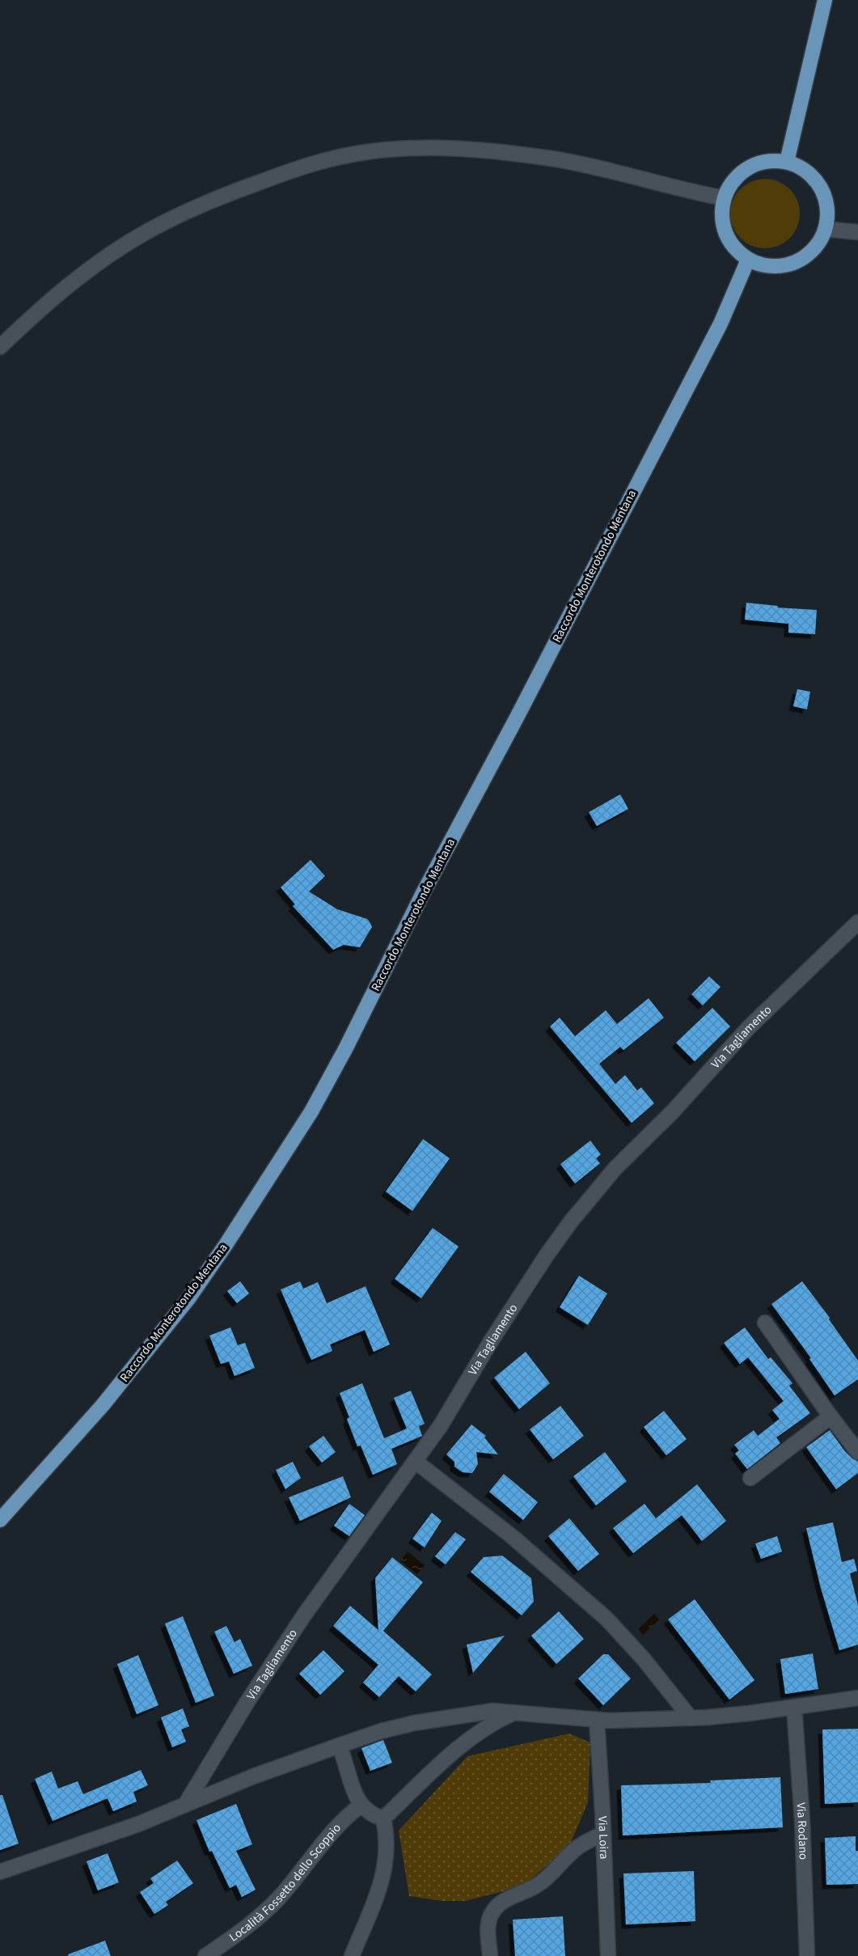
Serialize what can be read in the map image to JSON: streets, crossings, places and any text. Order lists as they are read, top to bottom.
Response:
{
  "streets": {
    "main road": ["Raccordo Monterotondo Mentana"],
    "street": [
      "Via Tagliamento",
      "Via Rodano",
      "Via Loira",
      "Località Fossetto dello Scoppio"
    ]
  }
}
